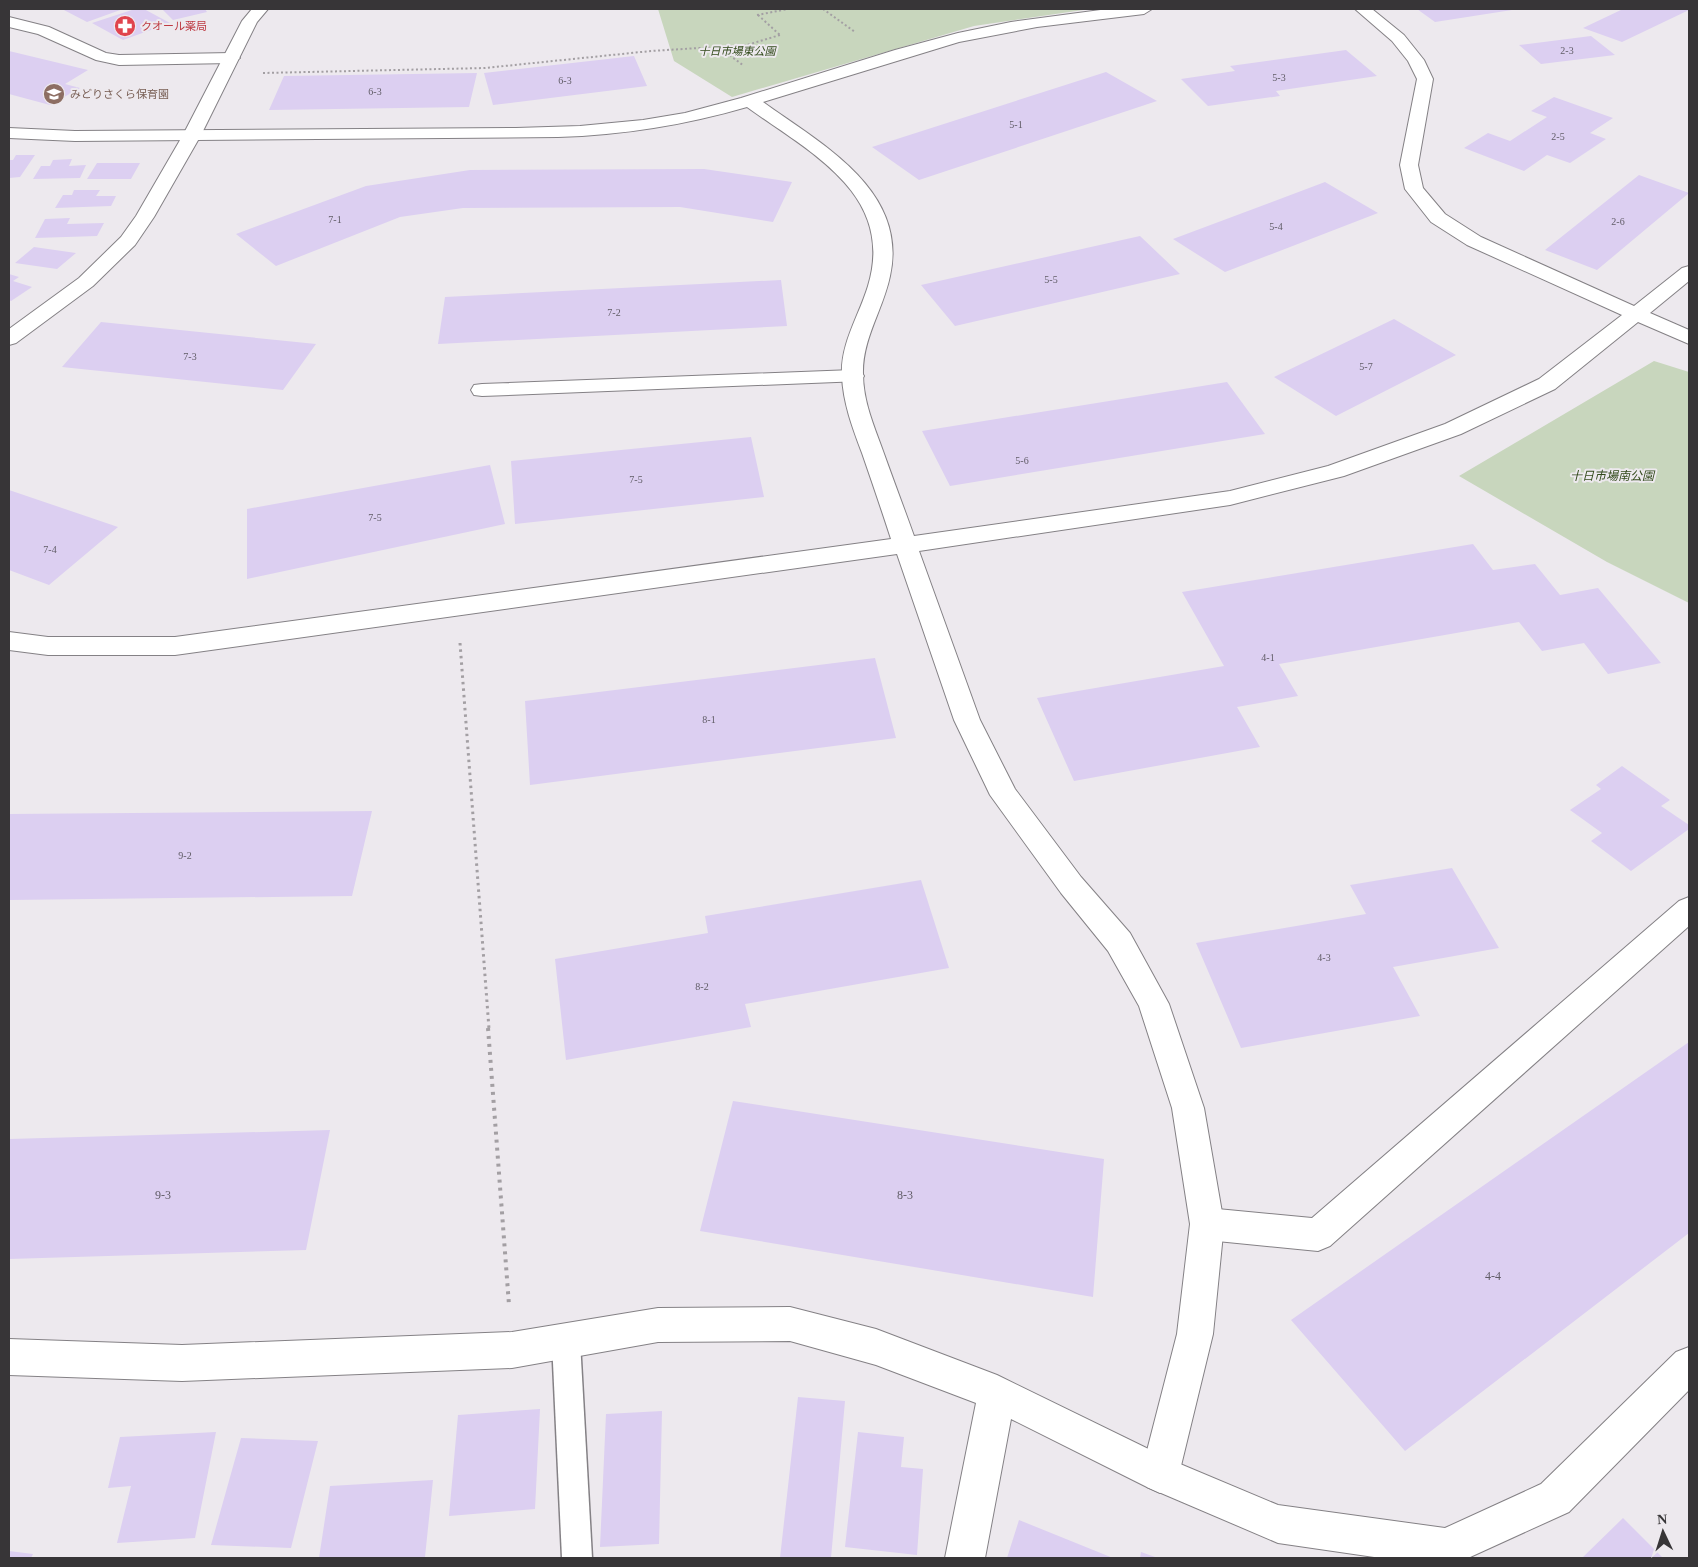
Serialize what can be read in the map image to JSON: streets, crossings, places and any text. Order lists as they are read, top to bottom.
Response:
{
  "parks": ["十日市場東公園", "十日市場南公園"],
  "places": {
    "pharmacy": ["クオール薬局"],
    "school or university": ["みどりさくら保育園"]
  },
  "house_numbers": [
    "2-3",
    "5-3",
    "6-3",
    "6-3",
    "5-1",
    "2-5",
    "7-1",
    "2-6",
    "5-4",
    "5-5",
    "7-2",
    "7-3",
    "5-7",
    "5-6",
    "7-5",
    "7-5",
    "7-4",
    "4-1",
    "8-1",
    "9-2",
    "4-3",
    "8-2",
    "9-3",
    "8-3",
    "4-4"
  ],
  "north": "top"
}
